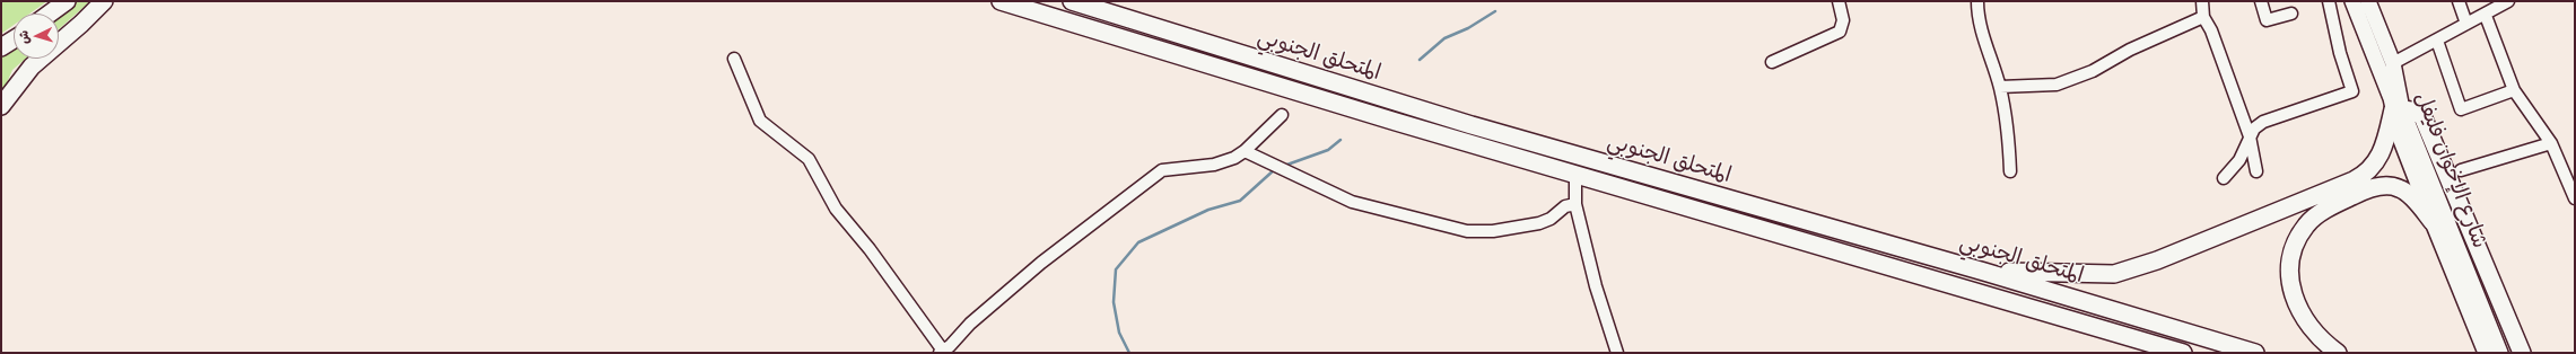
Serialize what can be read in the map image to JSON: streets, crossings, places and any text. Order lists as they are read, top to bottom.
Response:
{
  "streets": {
    "highway": ["المتحلق الجنوبي"],
    "main road": ["شارع الإخوان فليفل"]
  },
  "north": "left"
}
